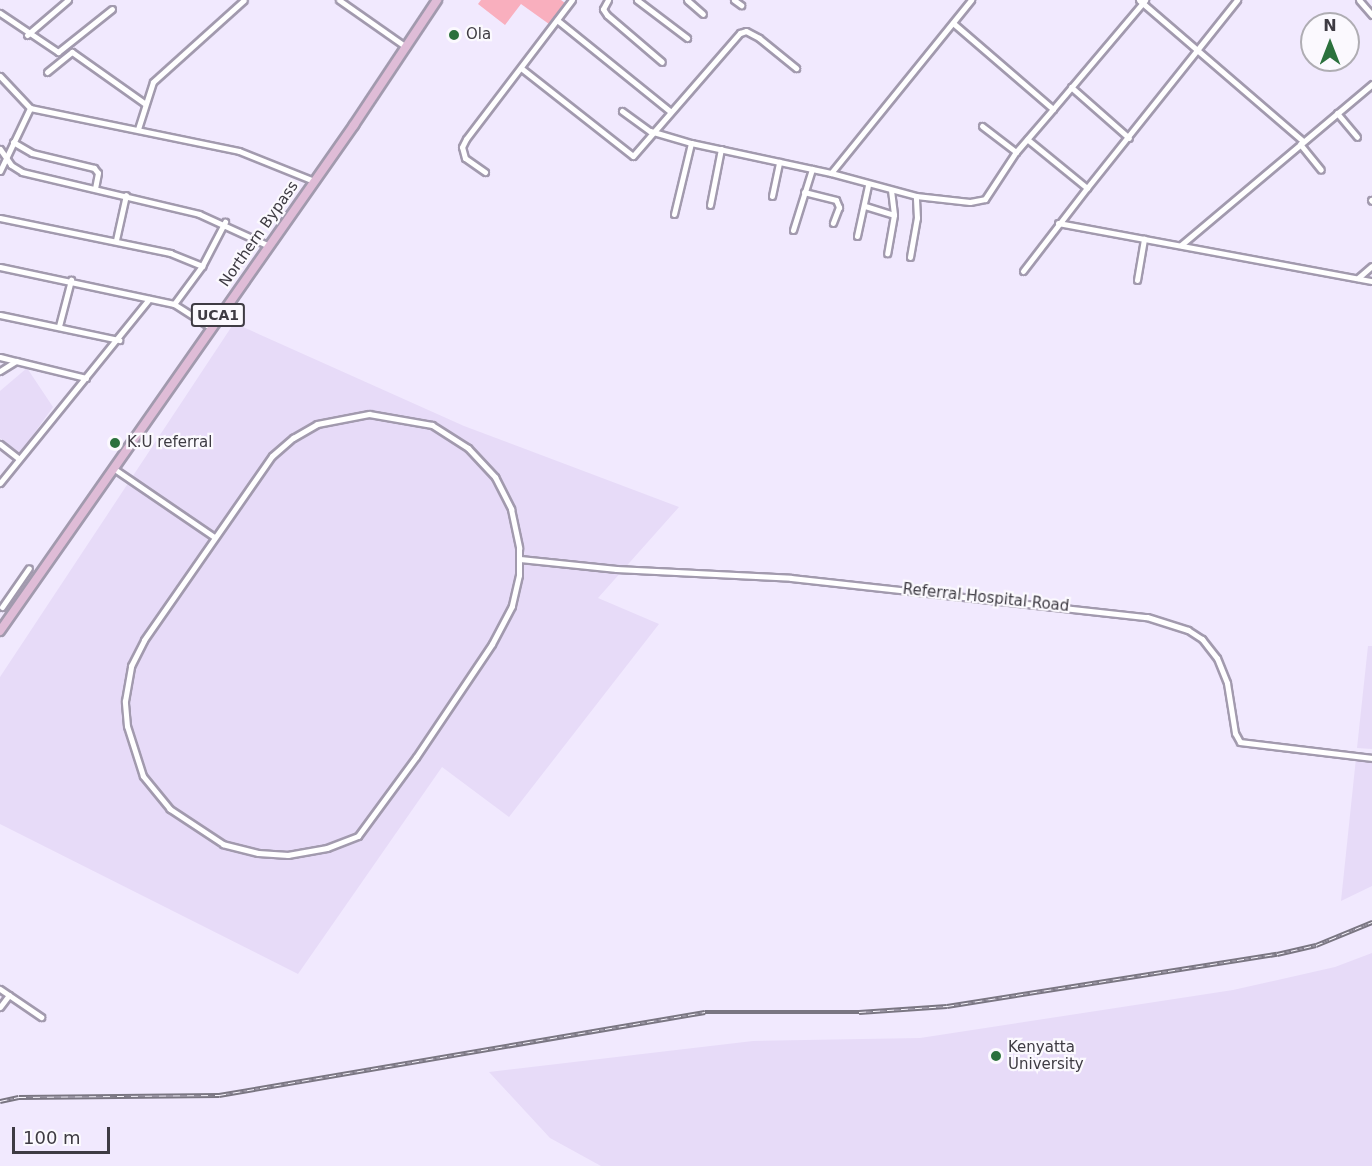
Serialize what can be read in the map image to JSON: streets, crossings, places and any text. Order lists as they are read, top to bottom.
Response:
{
  "streets": {
    "main road": ["Northern Bypass", "UCA1"],
    "street": ["Referral Hospital Road"]
  },
  "places": ["Ola", "K.U referral", "Kenyatta University"],
  "scale_bar": "100 m",
  "north": "top"
}
